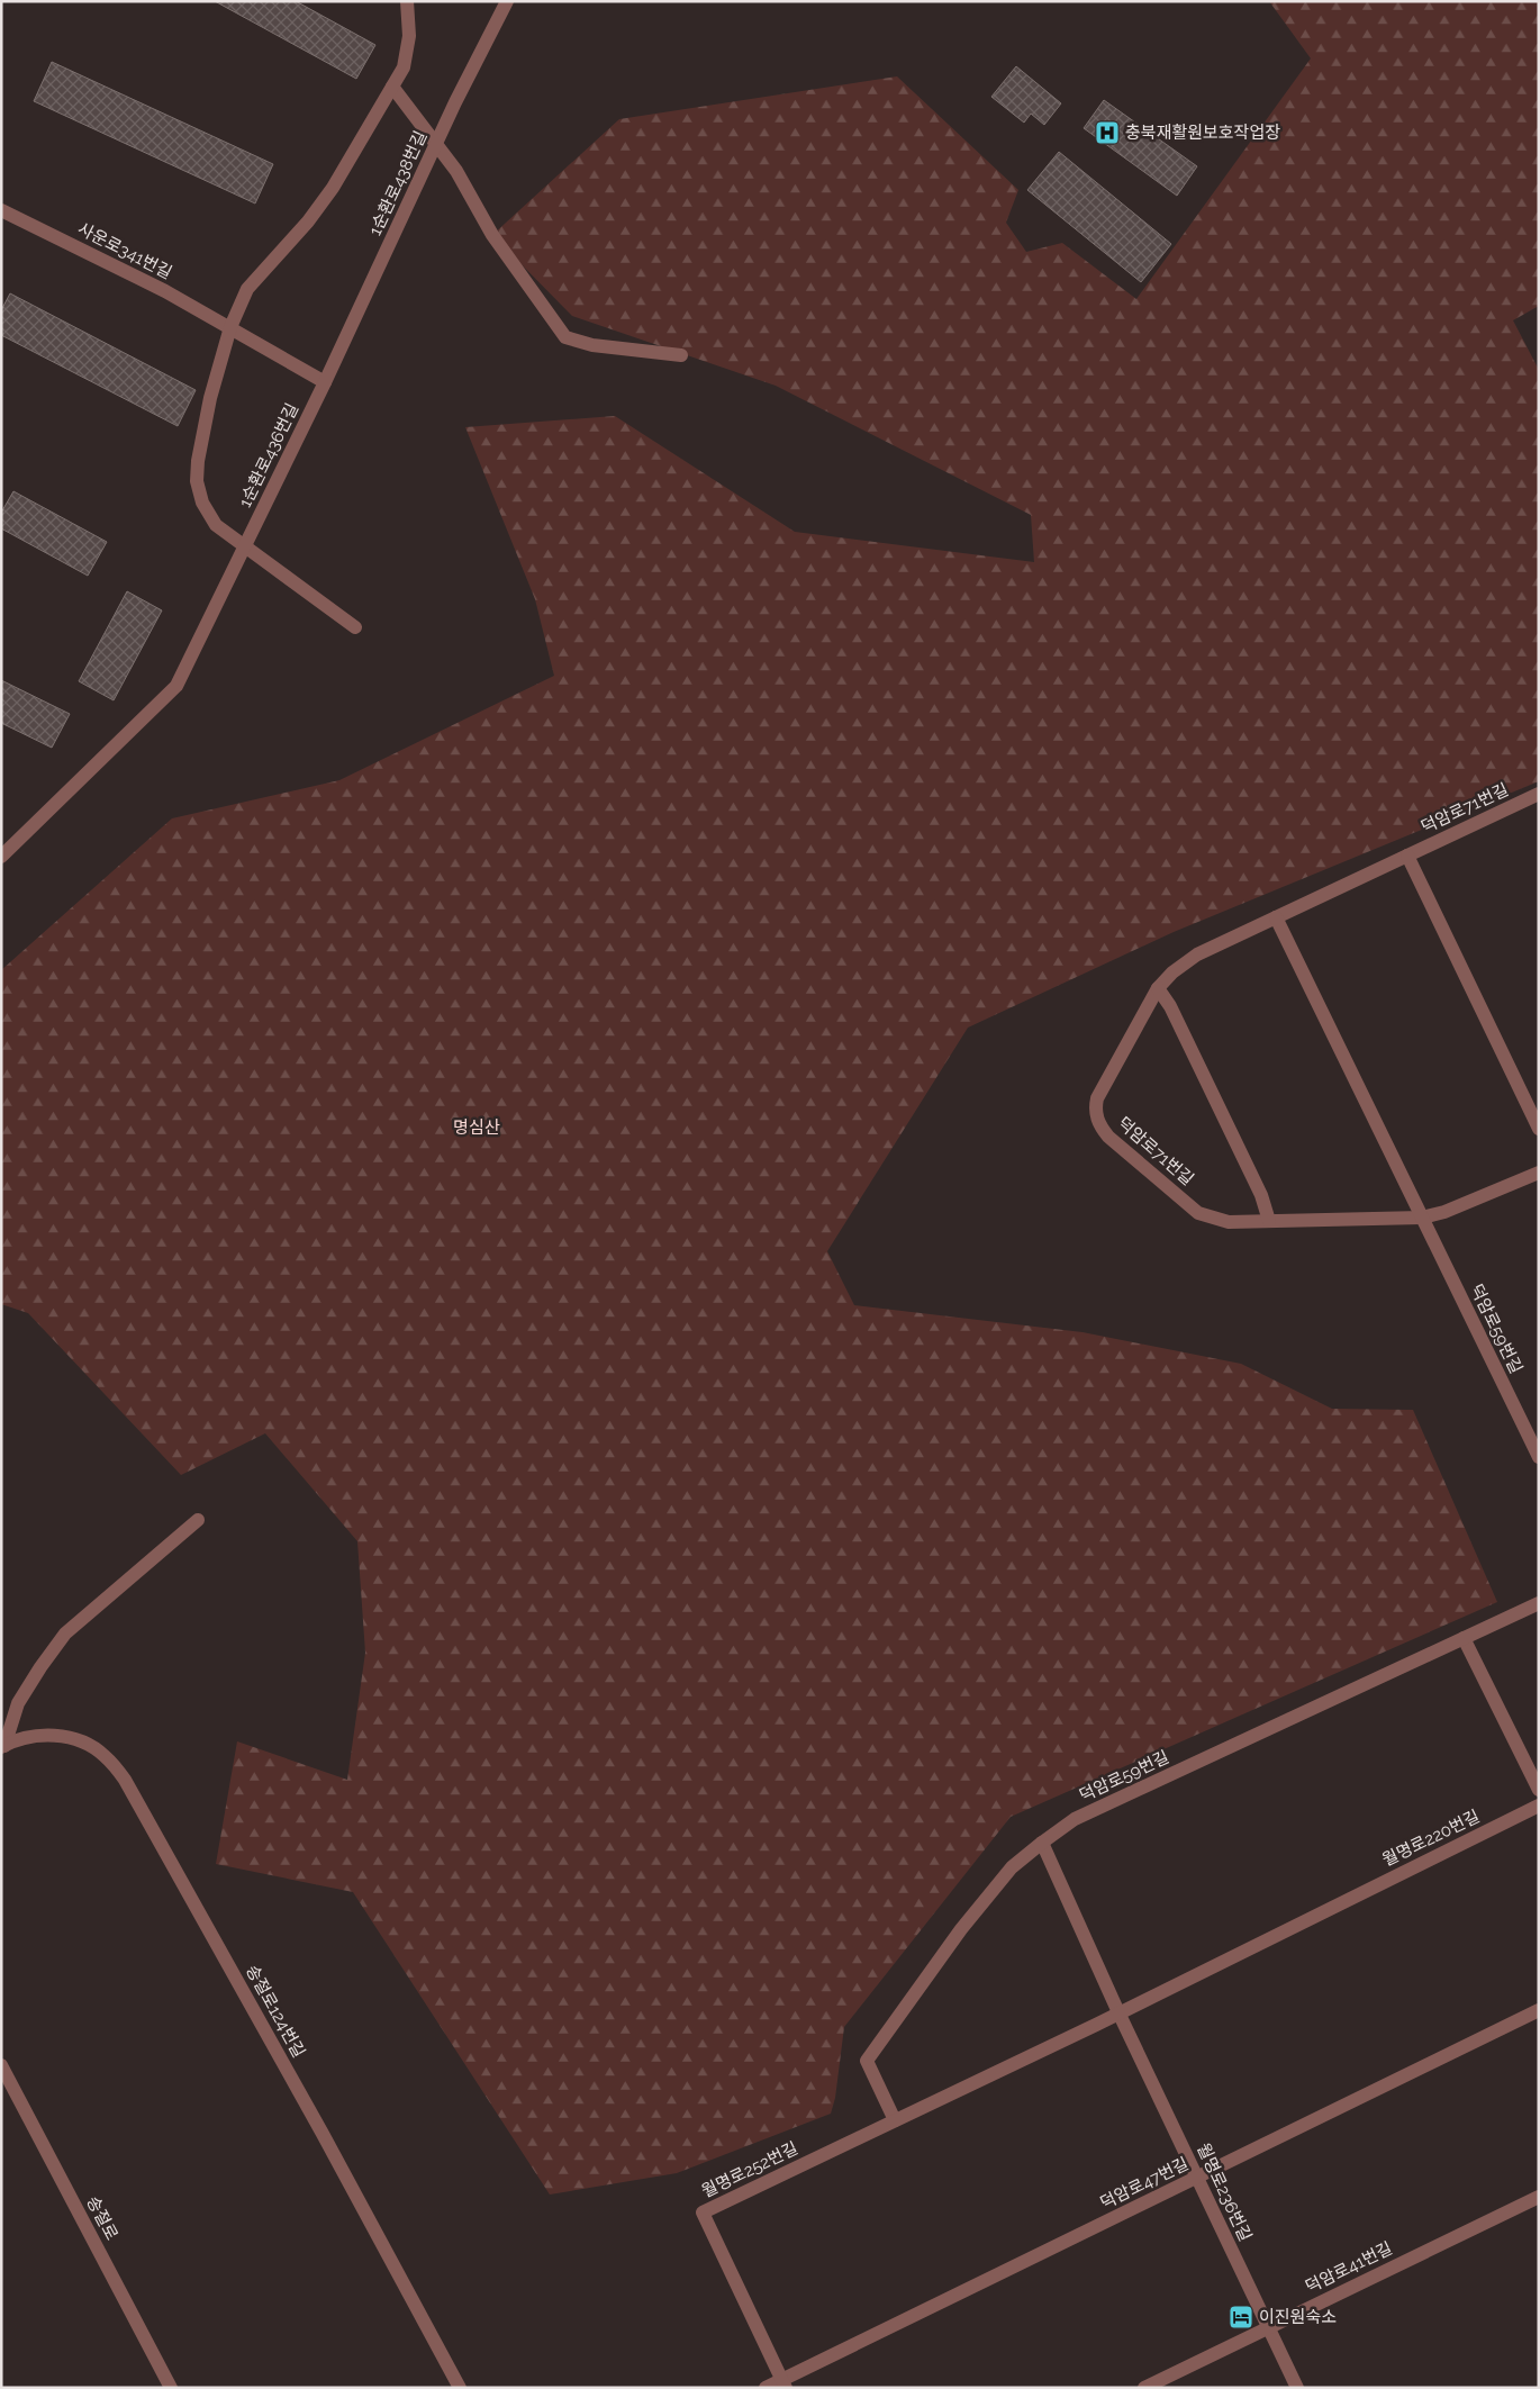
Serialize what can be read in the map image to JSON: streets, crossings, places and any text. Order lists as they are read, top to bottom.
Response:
{
  "streets": {
    "street": [
      "1순환로438번길",
      "사운로341번길",
      "1순환로436번길",
      "덕암로71번길",
      "덕암로59번길",
      "월명로220번길",
      "송절로124번길",
      "월명로252번길",
      "덕암로47번길",
      "월명로236번길",
      "송절로",
      "덕암로41번길"
    ]
  },
  "crossings": [
    ["1순환로438번길", "1순환로436번길"],
    ["덕암로71번길", "덕암로59번길"],
    ["덕암로59번길", "월명로252번길"],
    ["덕암로59번길", "월명로236번길"],
    ["월명로220번길", "월명로236번길"],
    ["월명로252번길", "덕암로47번길"],
    ["덕암로47번길", "월명로236번길"],
    ["월명로236번길", "덕암로41번길"]
  ],
  "parks": ["명심산"],
  "places": {
    "hospital": ["충북재활원보호작업장"],
    "hotel": ["이진원숙소"]
  }
}
